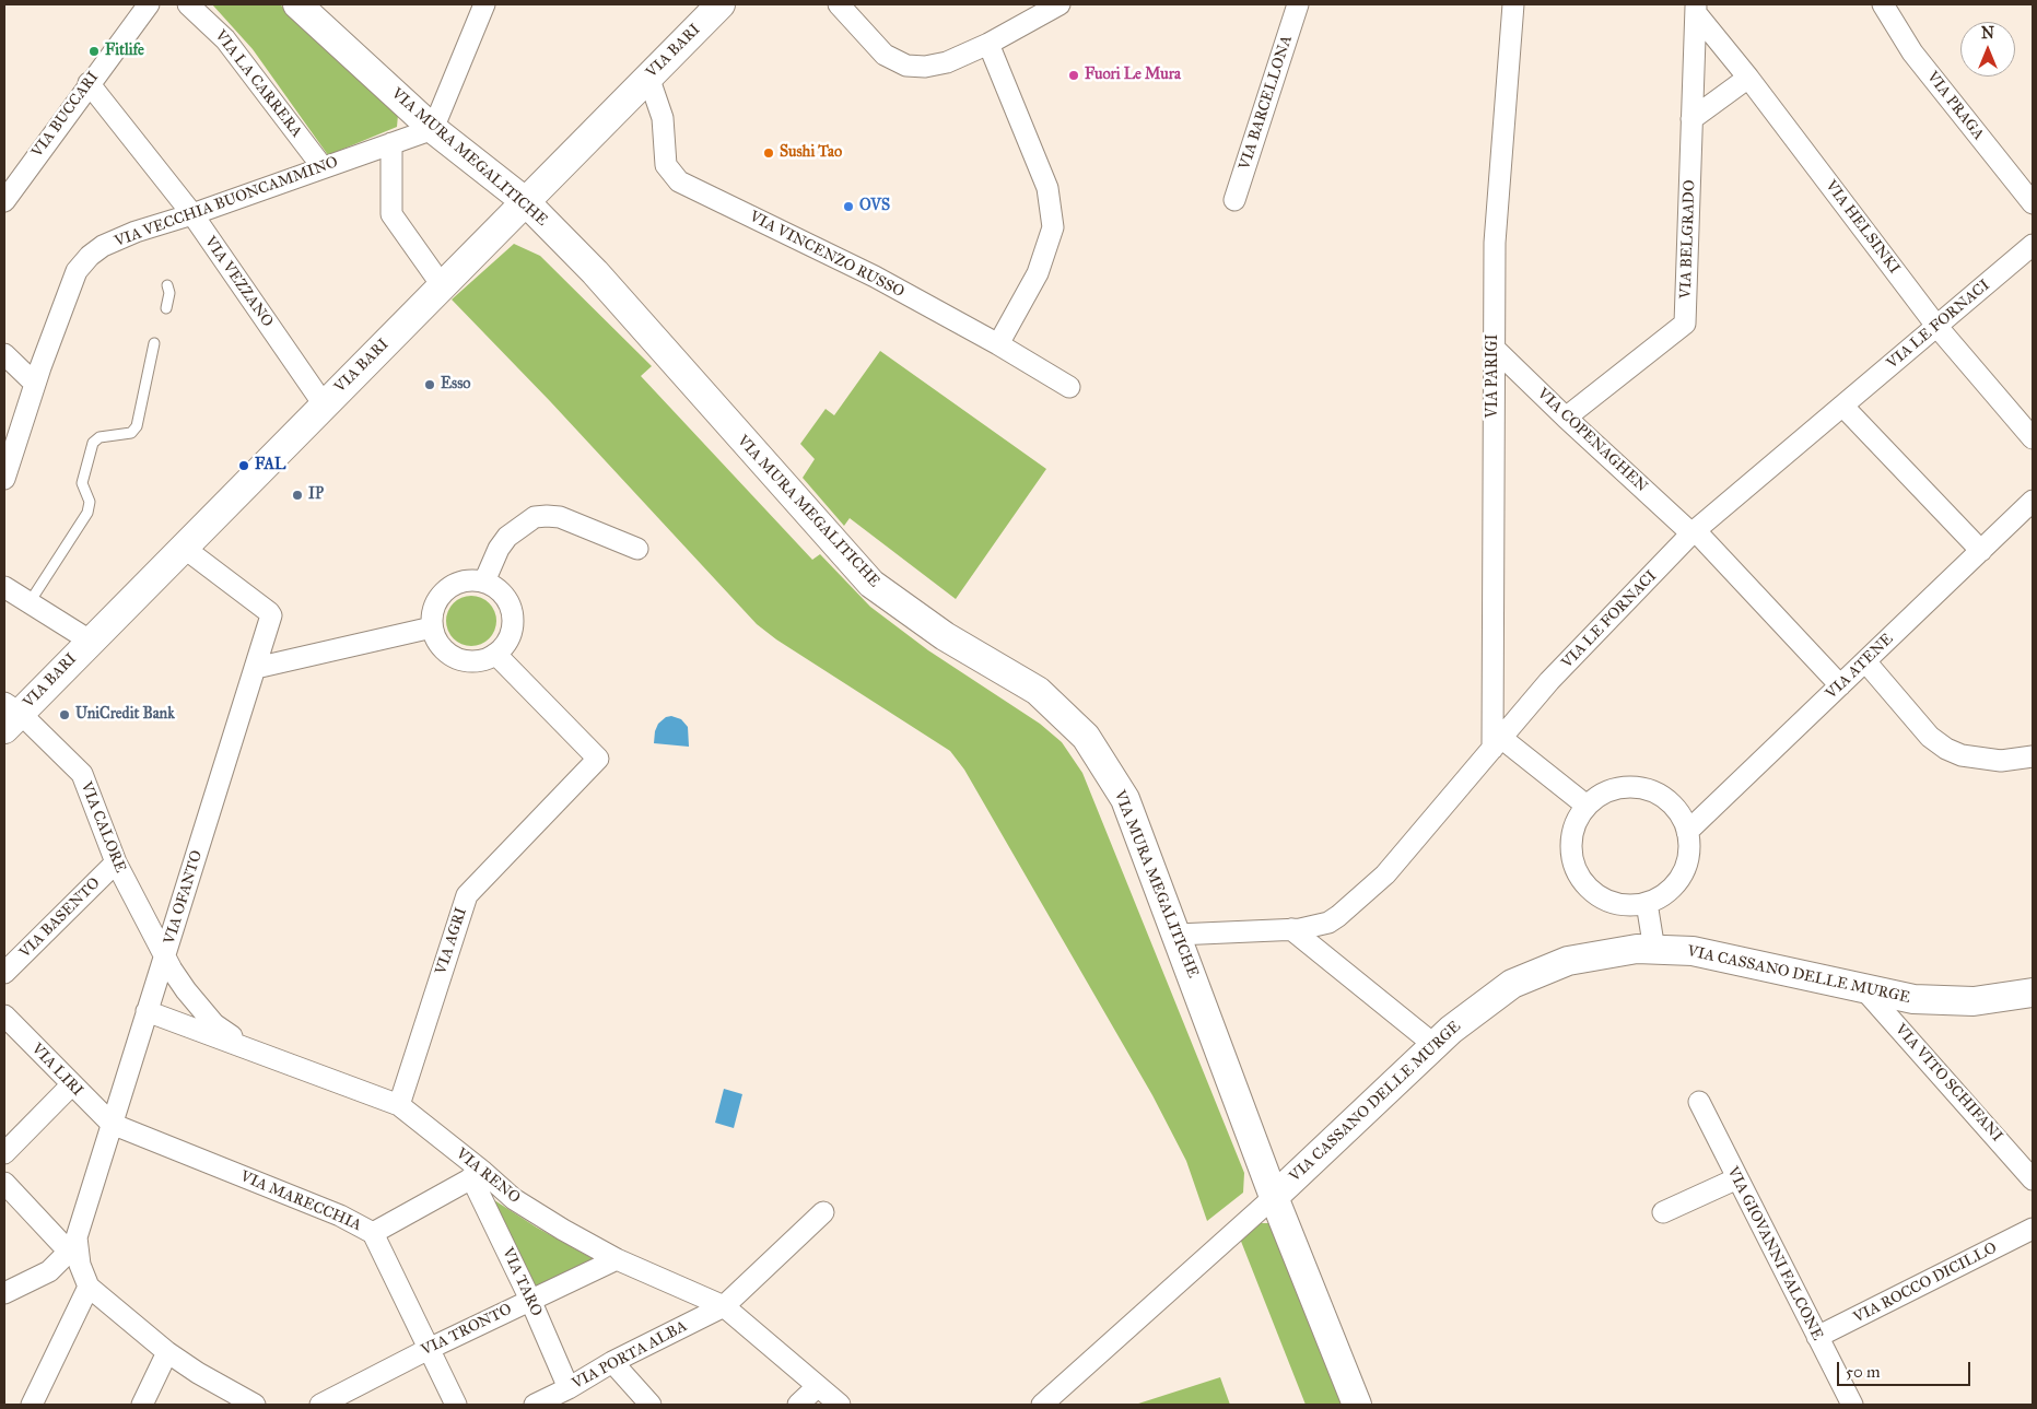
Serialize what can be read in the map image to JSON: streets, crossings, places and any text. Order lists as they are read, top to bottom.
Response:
{
  "streets": {
    "street": [
      "VIA BARI",
      "VIA LA CARRERA",
      "VIA BARCELLONA",
      "VIA PRAGA",
      "VIA BUCCARI",
      "VIA MURA MEGALITICHE",
      "VIA VECCHIA BUONCAMMINO",
      "VIA HELSINKI",
      "VIA BELGRADO",
      "VIA VINCENZO RUSSO",
      "VIA VEZZANO",
      "VIA LE FORNACI",
      "VIA PARIGI",
      "VIA COPENAGHEN",
      "VIA ATENE",
      "VIA CALORE",
      "VIA OFANTO",
      "VIA BASENTO",
      "VIA AGRI",
      "VIA CASSANO DELLE MURGE",
      "VIA LIRI",
      "VIA VITO SCHIFANI",
      "VIA RENO",
      "VIA MARECCHIA",
      "VIA GIOVANNI FALCONE",
      "VIA TARO",
      "VIA ROCCO DICILLO",
      "VIA TRONTO",
      "VIA PORTA ALBA"
    ]
  },
  "crossings": [
    ["VIA BARI", "VIA MURA MEGALITICHE"],
    ["VIA BARI", "VIA VINCENZO RUSSO"],
    ["VIA BARI", "VIA VEZZANO"],
    ["VIA BARI", "VIA CALORE"],
    ["VIA BARI", "VIA OFANTO"],
    ["VIA LA CARRERA", "VIA VECCHIA BUONCAMMINO"],
    ["VIA BUCCARI", "VIA VEZZANO"],
    ["VIA MURA MEGALITICHE", "VIA VECCHIA BUONCAMMINO"],
    ["VIA MURA MEGALITICHE", "VIA LE FORNACI"],
    ["VIA MURA MEGALITICHE", "VIA CASSANO DELLE MURGE"],
    ["VIA VECCHIA BUONCAMMINO", "VIA VEZZANO"],
    ["VIA HELSINKI", "VIA BELGRADO"],
    ["VIA HELSINKI", "VIA LE FORNACI"],
    ["VIA BELGRADO", "VIA COPENAGHEN"],
    ["VIA LE FORNACI", "VIA PARIGI"],
    ["VIA LE FORNACI", "VIA COPENAGHEN"],
    ["VIA PARIGI", "VIA COPENAGHEN"],
    ["VIA COPENAGHEN", "VIA ATENE"],
    ["VIA CALORE", "VIA OFANTO"],
    ["VIA CALORE", "VIA BASENTO"],
    ["VIA CALORE", "VIA RENO"],
    ["VIA OFANTO", "VIA LIRI"],
    ["VIA OFANTO", "VIA RENO"],
    ["VIA OFANTO", "VIA MARECCHIA"],
    ["VIA AGRI", "VIA RENO"],
    ["VIA CASSANO DELLE MURGE", "VIA VITO SCHIFANI"],
    ["VIA LIRI", "VIA MARECCHIA"],
    ["VIA RENO", "VIA TARO"],
    ["VIA RENO", "VIA TRONTO"],
    ["VIA RENO", "VIA PORTA ALBA"],
    ["VIA MARECCHIA", "VIA TRONTO"],
    ["VIA GIOVANNI FALCONE", "VIA ROCCO DICILLO"],
    ["VIA TARO", "VIA TRONTO"],
    ["VIA TARO", "VIA PORTA ALBA"]
  ],
  "places": [
    "Fitlife",
    "Fuori Le Mura",
    "Sushi Tao",
    "OVS",
    "Esso",
    "FAL",
    "IP",
    "UniCredit Bank"
  ],
  "scale_bar": "50 m",
  "north": "top"
}
